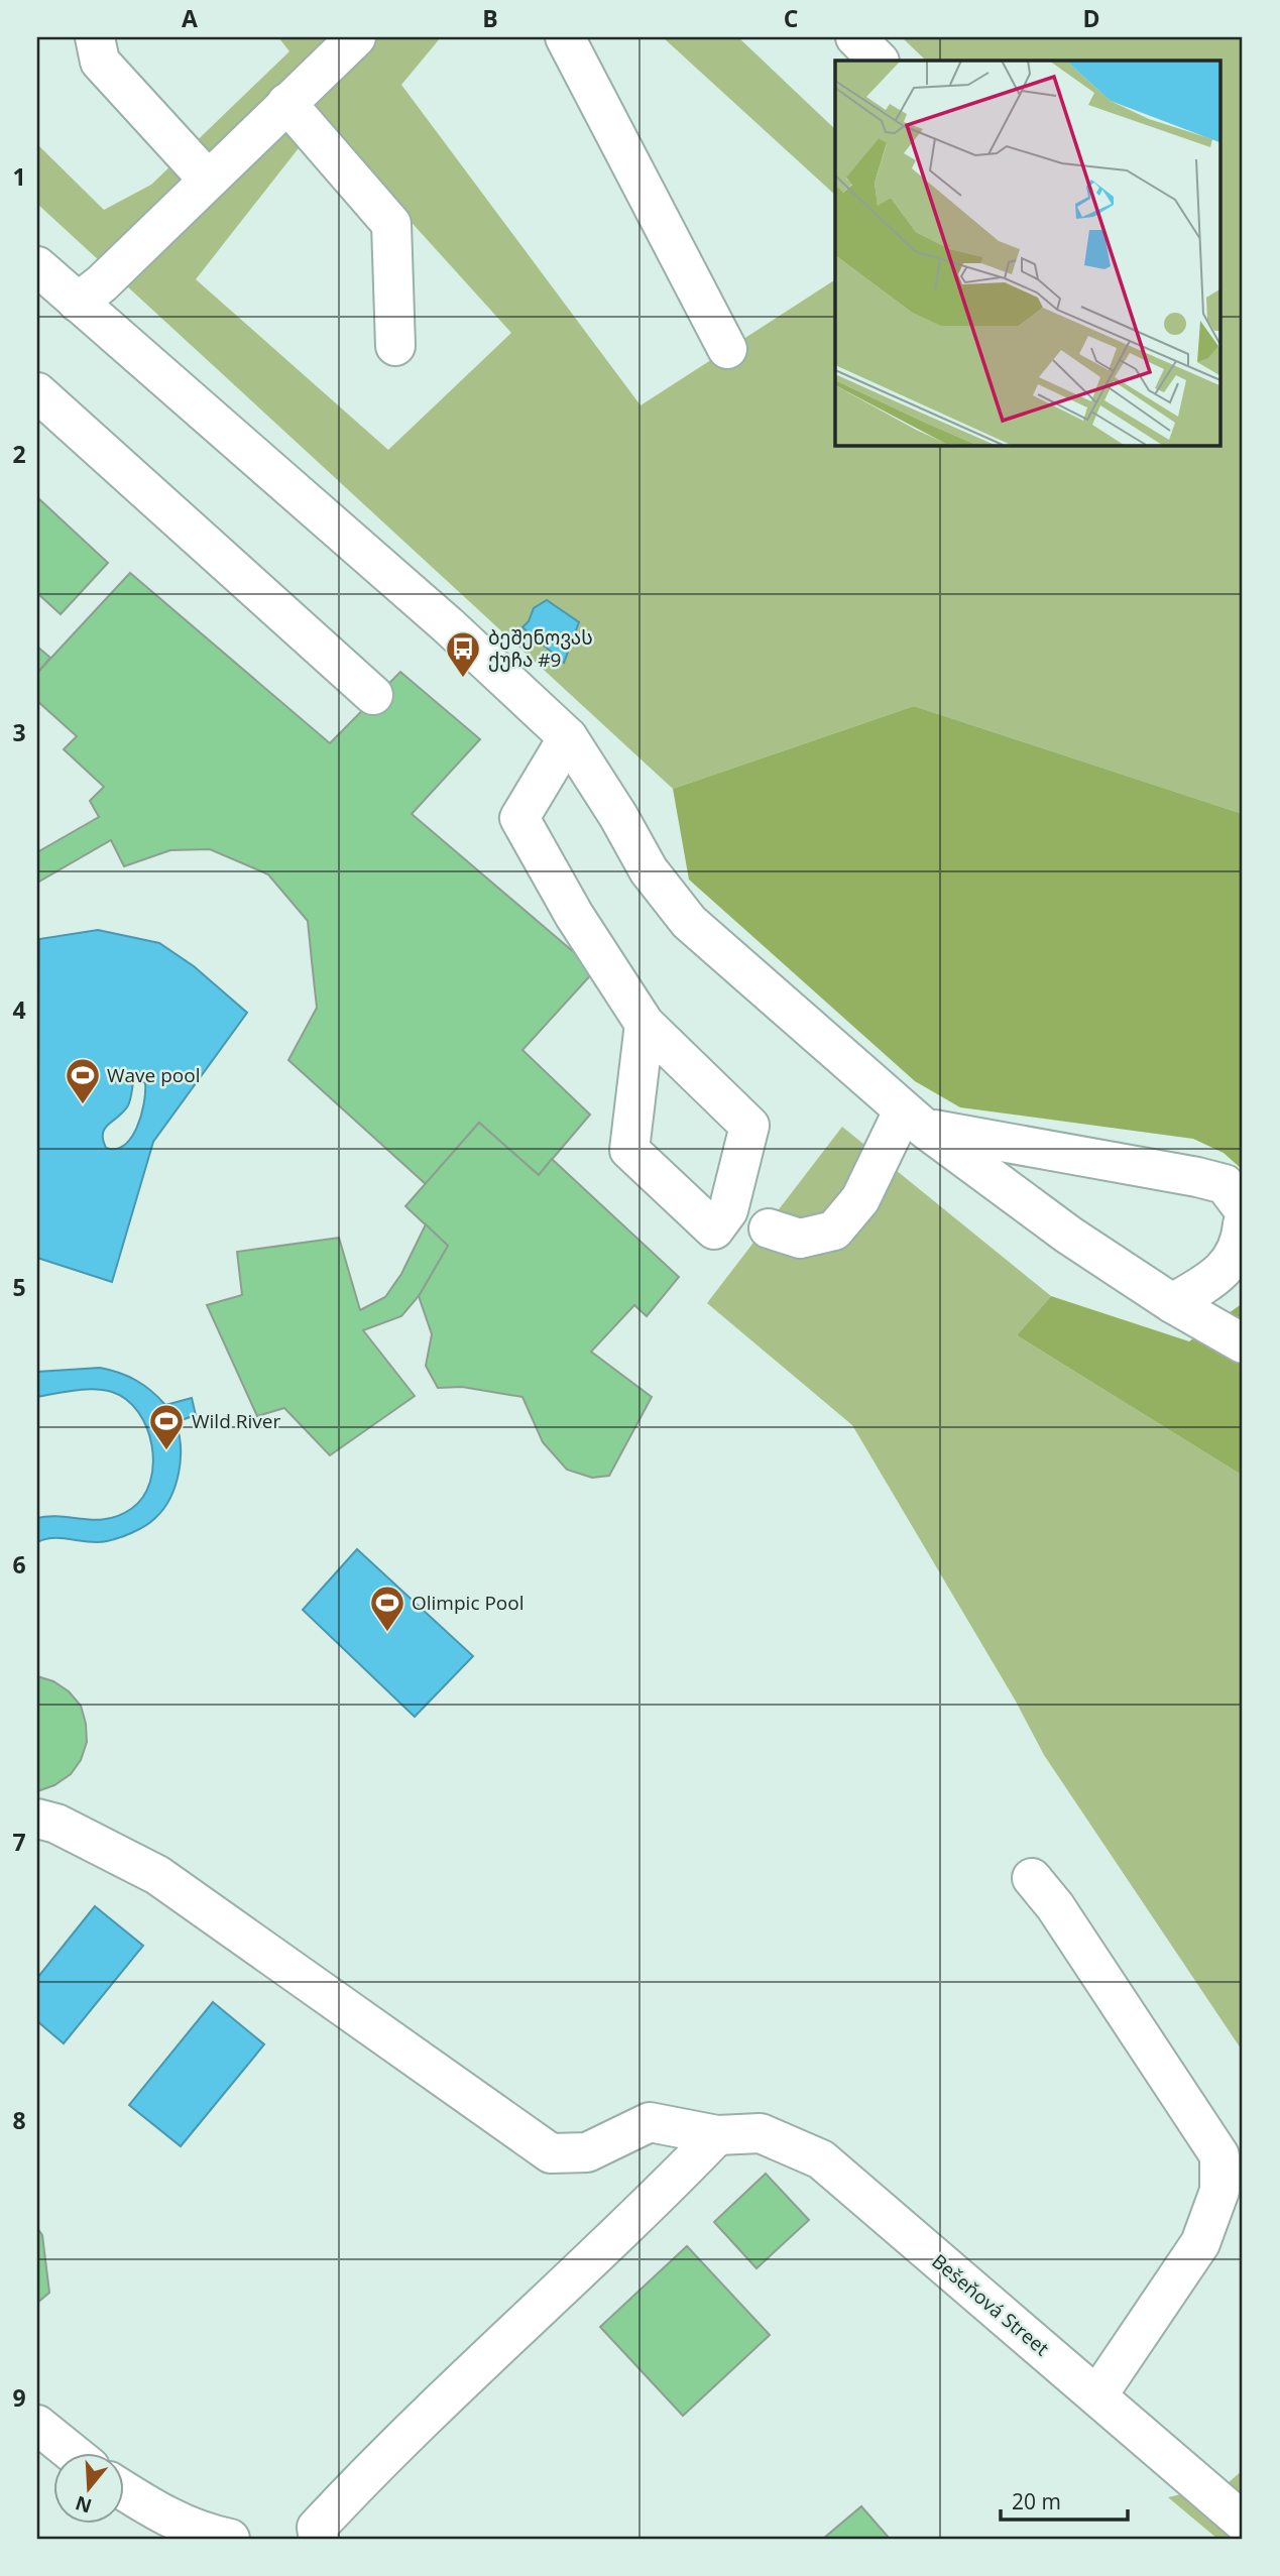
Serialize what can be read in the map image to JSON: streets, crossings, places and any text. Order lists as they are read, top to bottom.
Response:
{
  "streets": {
    "street": ["Bešeňová Street"]
  },
  "places": {
    "bus stop": ["ბეშენოვას ქუჩა #9"],
    "sports": ["Wave pool", "Wild River", "Olimpic Pool"]
  },
  "scale_bar": "20 m",
  "north": "bottom",
  "grid": {
    "columns": [
      "A",
      "B",
      "C",
      "D"
    ],
    "rows": [
      "1",
      "2",
      "3",
      "4",
      "5",
      "6",
      "7",
      "8",
      "9"
    ]
  }
}
